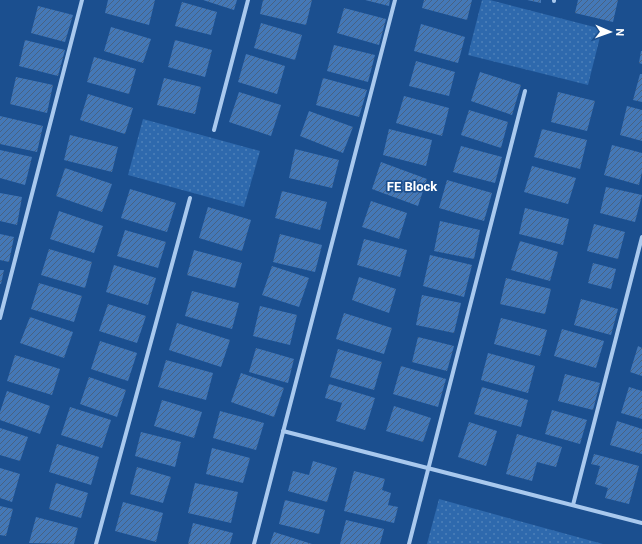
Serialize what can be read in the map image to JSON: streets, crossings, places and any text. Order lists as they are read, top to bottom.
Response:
{
  "districts": ["FE Block"],
  "north": "right"
}
